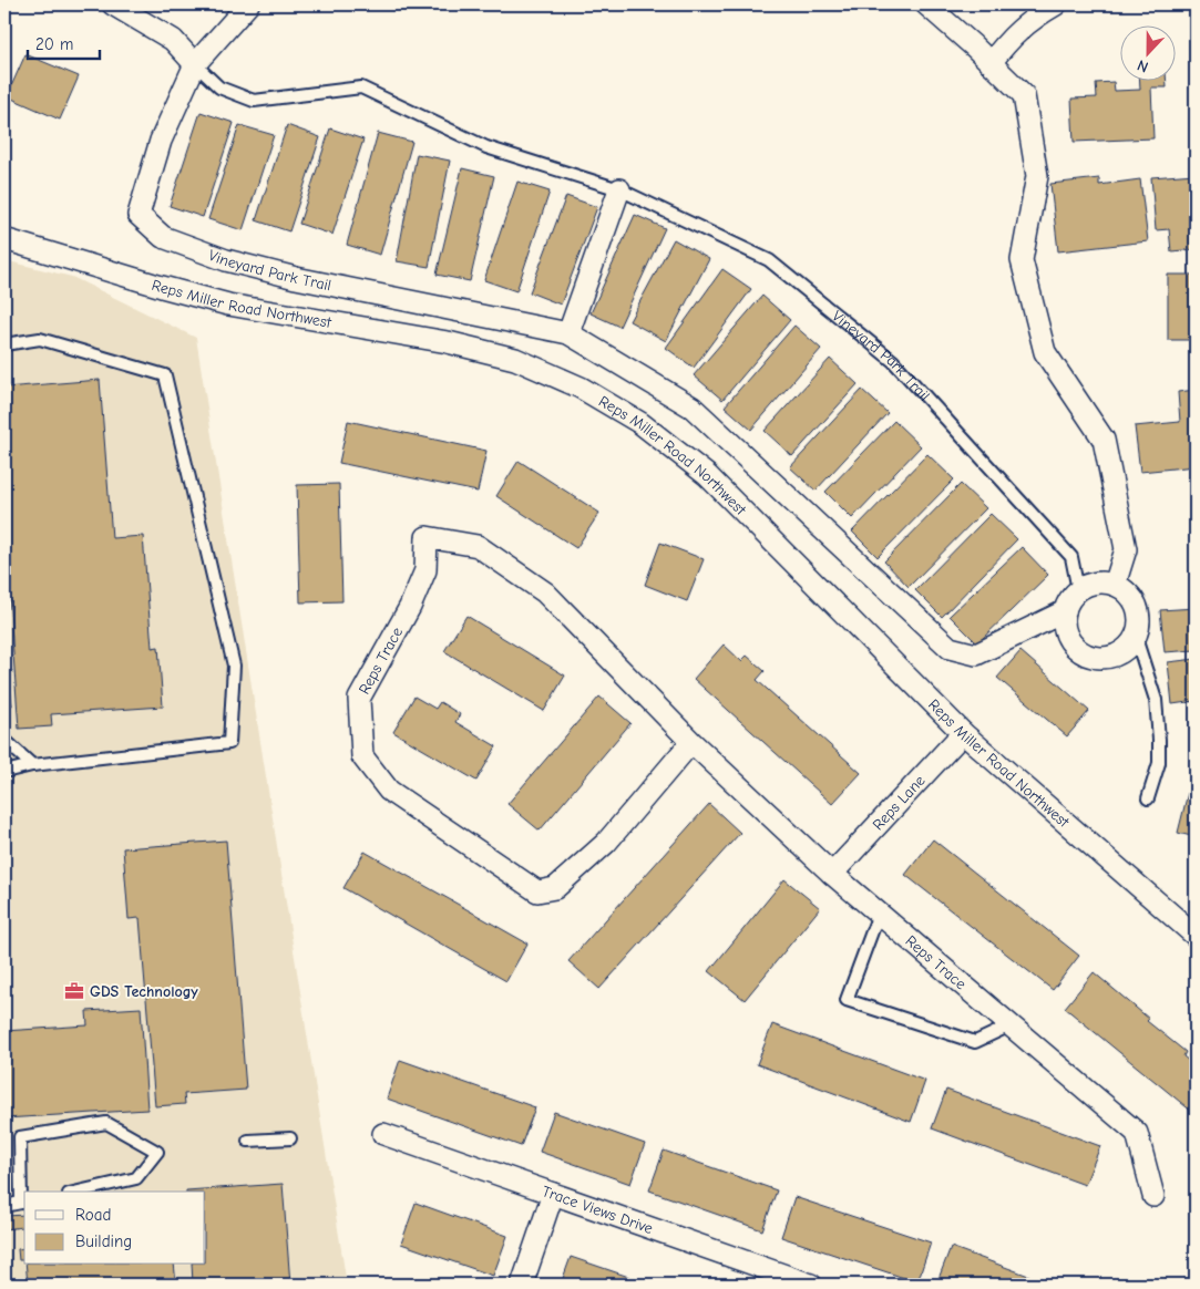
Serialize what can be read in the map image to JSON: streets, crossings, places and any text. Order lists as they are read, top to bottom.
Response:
{
  "streets": {
    "street": [
      "Vineyard Park Trail",
      "Reps Miller Road Northwest",
      "Reps Trace",
      "Reps Lane",
      "Trace Views Drive"
    ]
  },
  "crossings": [
    ["Reps Miller Road Northwest", "Reps Lane"],
    ["Reps Trace", "Reps Lane"]
  ],
  "places": {
    "office": ["GDS Technology"]
  },
  "legend": ["Road", "Building"],
  "scale_bar": "20 m",
  "north": "bottom"
}
